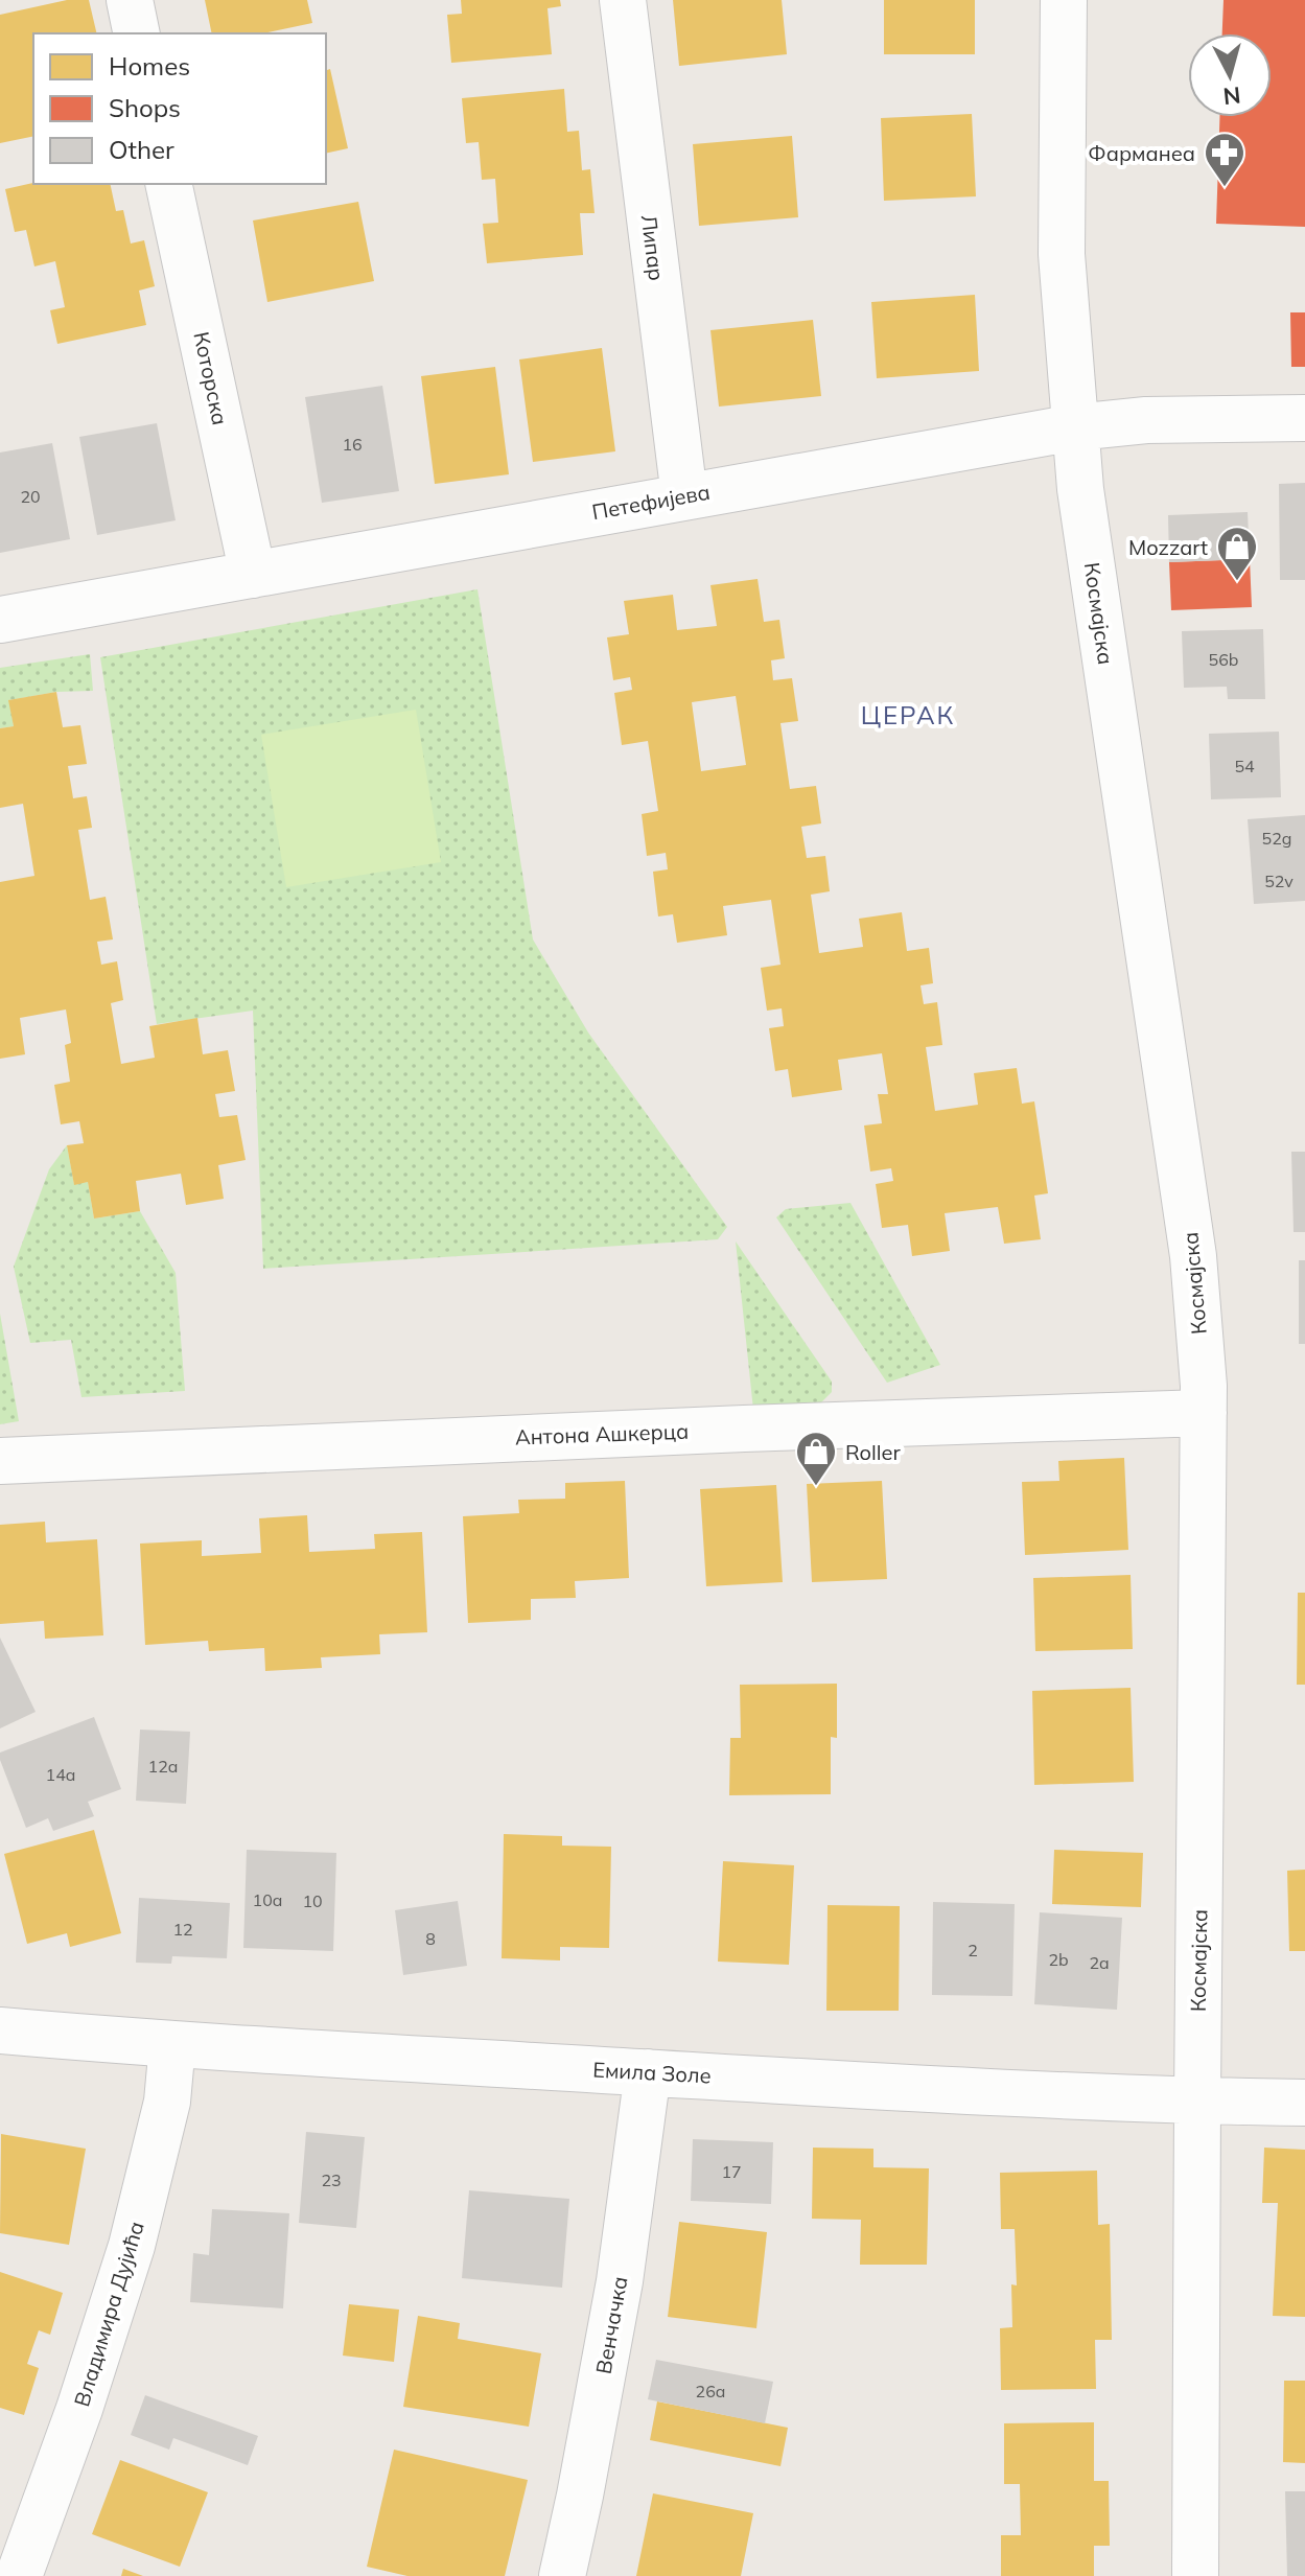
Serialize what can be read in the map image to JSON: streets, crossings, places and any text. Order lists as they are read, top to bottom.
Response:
{
  "streets": {
    "street": [
      "Липар",
      "Которска",
      "Петефијева",
      "Космајска",
      "Антона Ашкерца",
      "Емила Золе",
      "Владимира Дујића",
      "Венчачка"
    ]
  },
  "crossings": [
    ["Липар", "Петефијева"],
    ["Которска", "Петефијева"],
    ["Петефијева", "Космајска"],
    ["Космајска", "Антона Ашкерца"],
    ["Космајска", "Емила Золе"],
    ["Емила Золе", "Владимира Дујића"],
    ["Емила Золе", "Венчачка"]
  ],
  "districts": ["ЦЕРАК"],
  "places": {
    "pharmacy": ["Фарманеа"],
    "shop": ["Mozzart", "Roller"]
  },
  "house_numbers": [
    "16",
    "20",
    "56b",
    "54",
    "52g",
    "52v",
    "12a",
    "14a",
    "10a",
    "10",
    "12",
    "8",
    "2",
    "2b",
    "2a",
    "17",
    "23",
    "26a"
  ],
  "legend": ["Homes", "Shops", "Other"],
  "north": "bottom"
}
